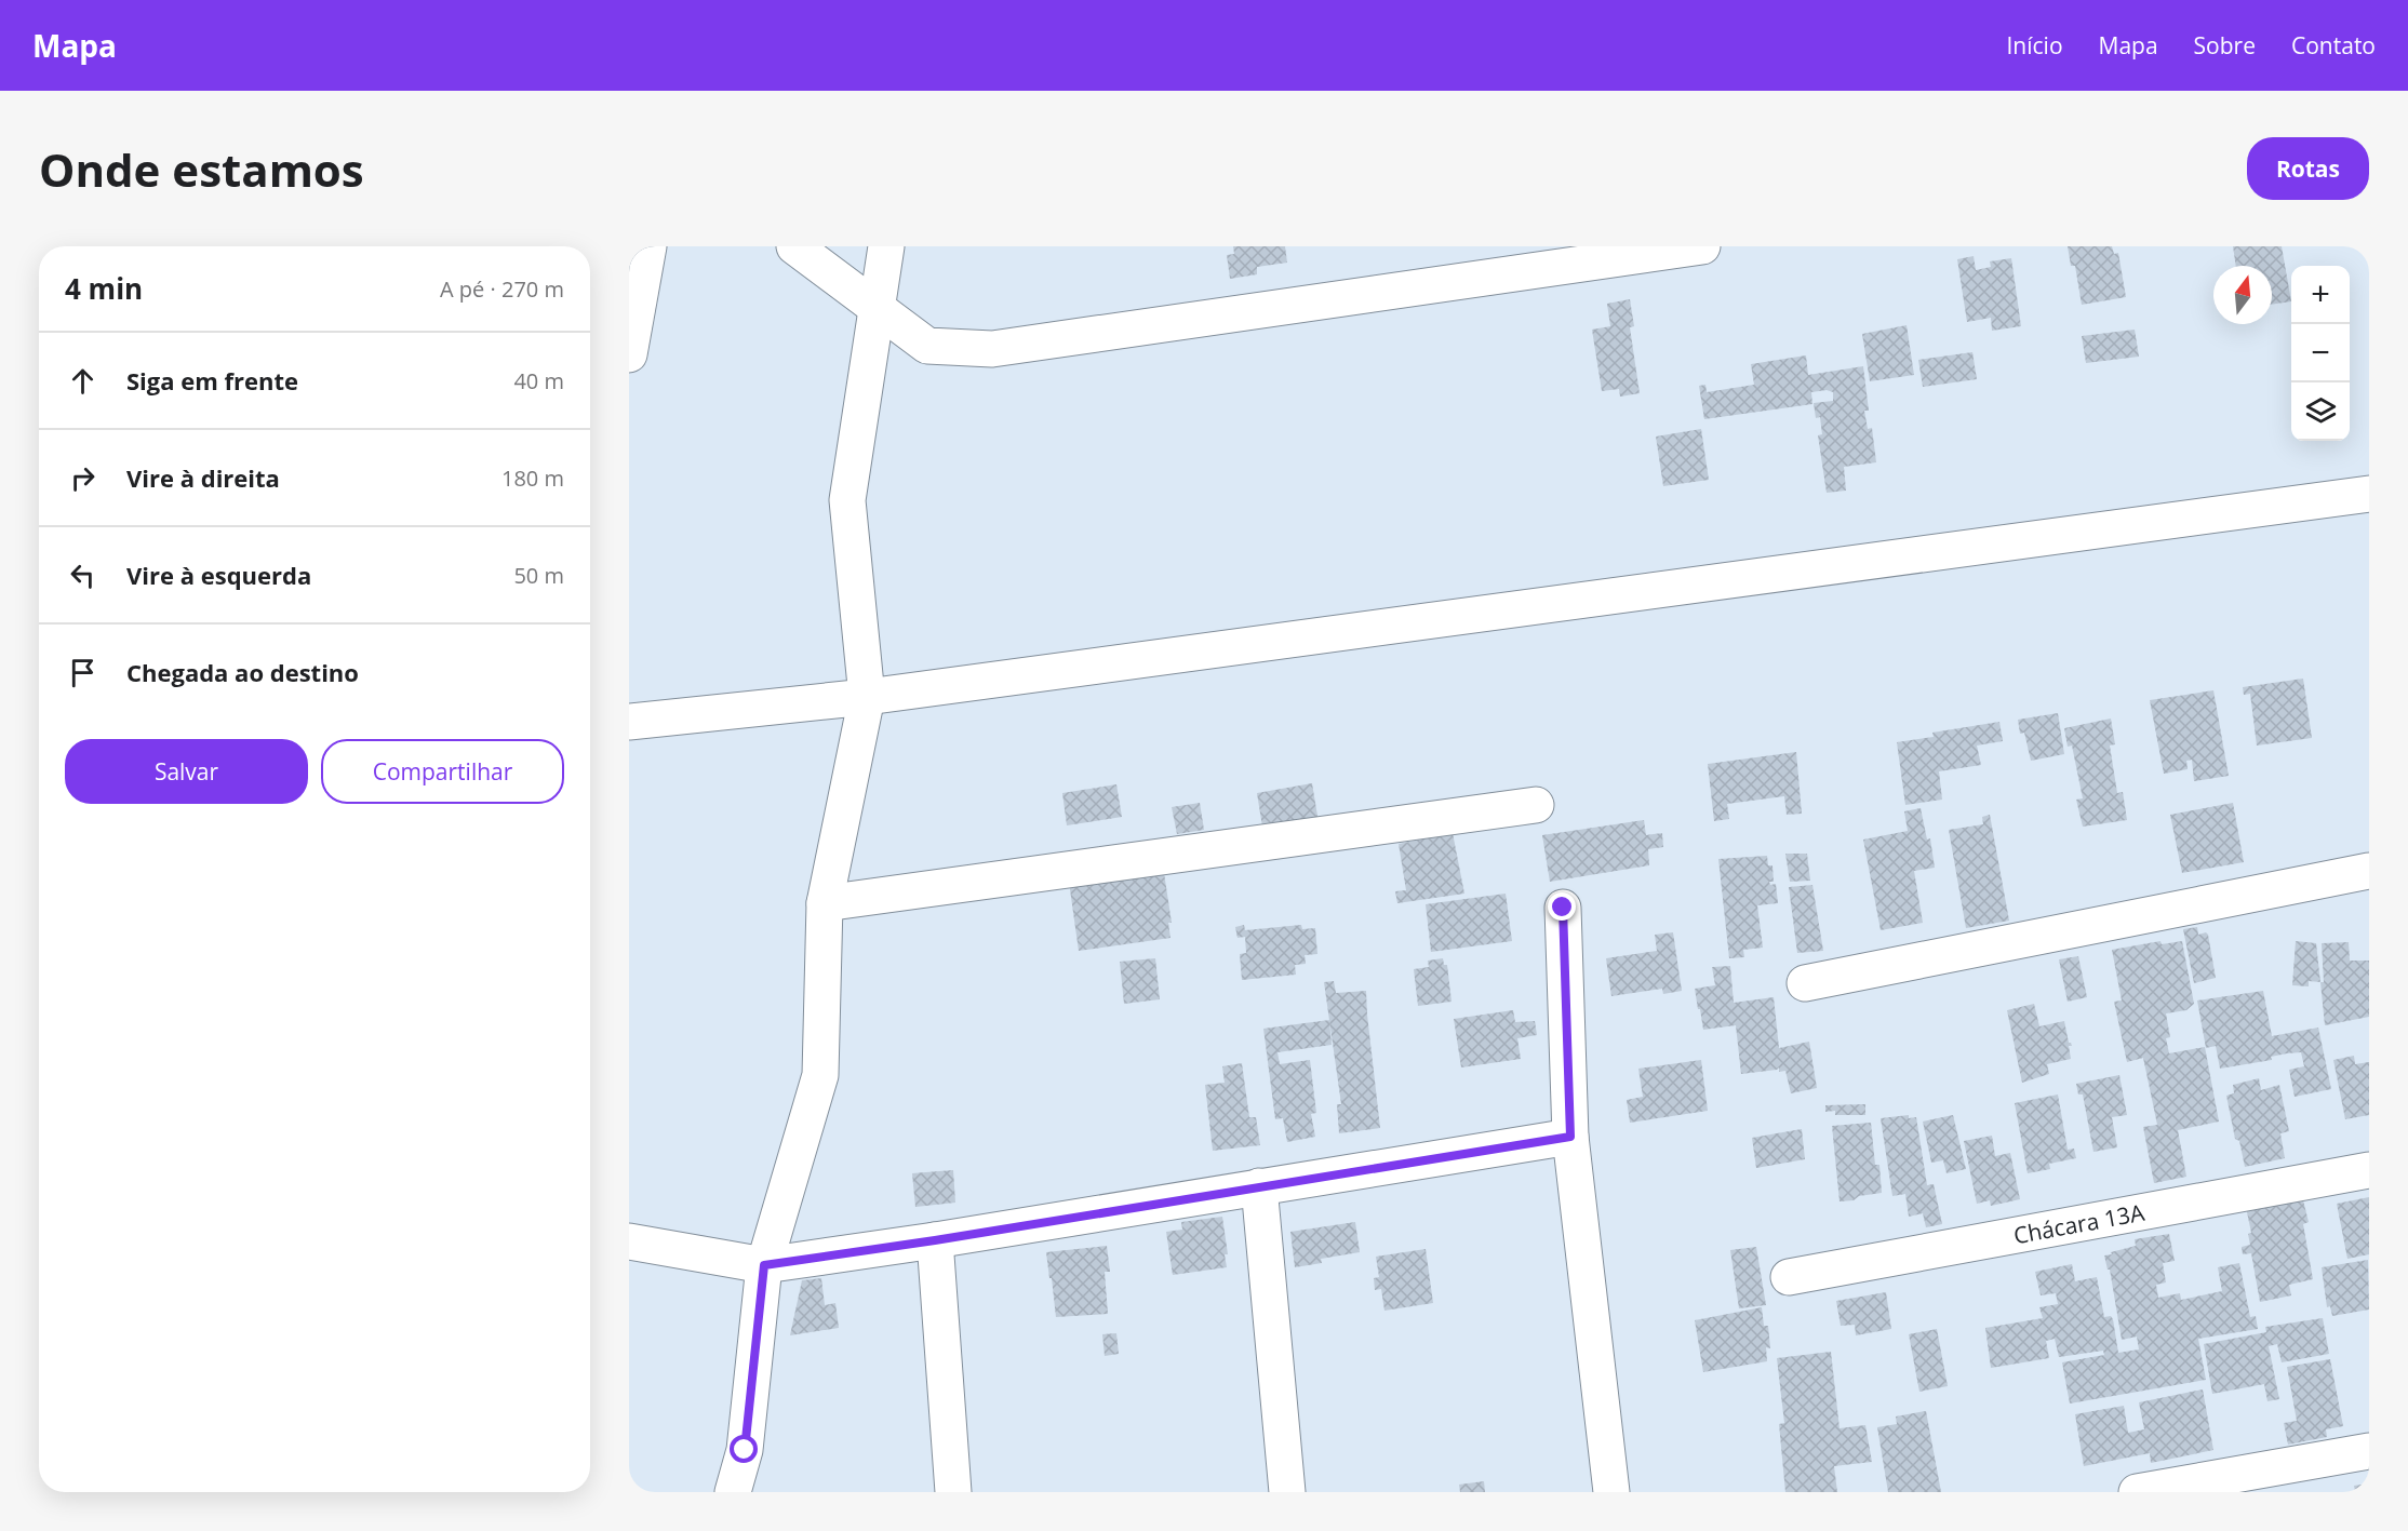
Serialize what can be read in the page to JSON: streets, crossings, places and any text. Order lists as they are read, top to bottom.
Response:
{
  "streets": {
    "main road": ["Chácara 13A"]
  },
  "north": "top",
  "page": {
    "header": "Mapa",
    "nav": [
      "Início",
      "Mapa",
      "Sobre",
      "Contato"
    ],
    "buttons": [
      "Rotas",
      ["Salvar", "Compartilhar"]
    ],
    "title": "Onde estamos",
    "heading": ["4 min", "A pé · 270 m"],
    "map_buttons": ["+", "−"],
    "list": [
      ["Siga em frente", "40 m"],
      ["Vire à direita", "180 m"],
      ["Vire à esquerda", "50 m"],
      "Chegada ao destino"
    ]
  }
}
